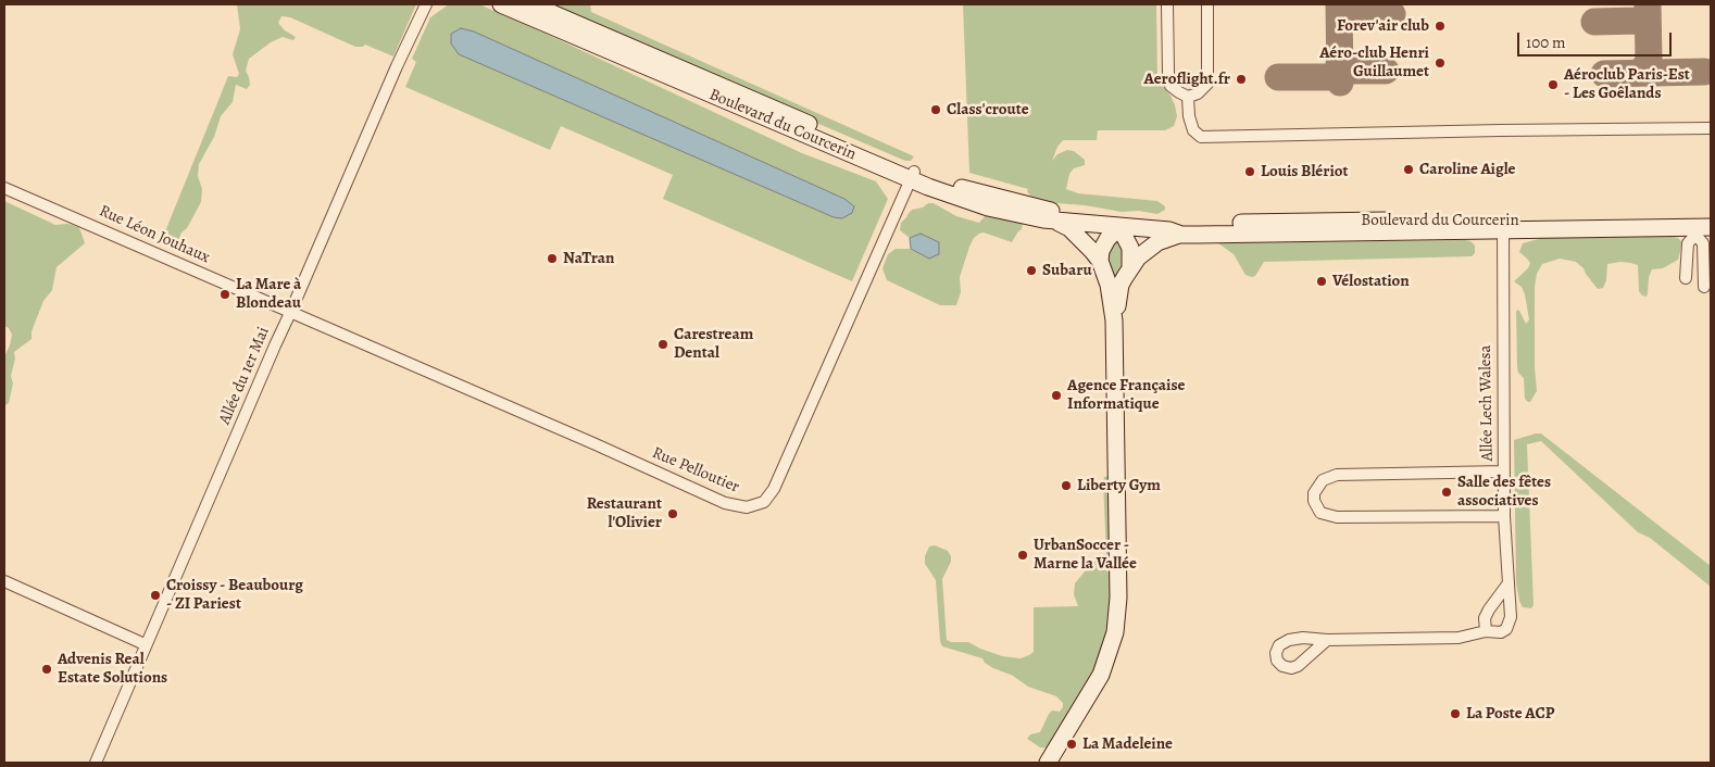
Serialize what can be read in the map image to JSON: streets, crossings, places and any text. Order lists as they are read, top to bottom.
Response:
{
  "streets": {
    "main road": ["Boulevard du Courcerin"],
    "street": [
      "Rue Léon Jouhaux",
      "Allée du 1er Mai",
      "Allée Lech Walesa",
      "Rue Pelloutier"
    ]
  },
  "crossings": [
    ["Boulevard du Courcerin", "Allée Lech Walesa"],
    ["Boulevard du Courcerin", "Rue Pelloutier"],
    ["Rue Léon Jouhaux", "Allée du 1er Mai"],
    ["Rue Léon Jouhaux", "Rue Pelloutier"],
    ["Allée du 1er Mai", "Rue Pelloutier"]
  ],
  "places": [
    "Forev'air club",
    "Aéro-club Henri Guillaumet",
    "Aeroflight.fr",
    "Aéroclub Paris-Est - Les Goêlands",
    "Class'croute",
    "Caroline Aigle",
    "Louis Blériot",
    "NaTran",
    "Subaru",
    "Vélostation",
    "La Mare à Blondeau",
    "Carestream Dental",
    "Agence Française Informatique",
    "Liberty Gym",
    "Salle des fêtes associatives",
    "Restaurant l'Olivier",
    "UrbanSoccer - Marne la Vallée",
    "Croissy - Beaubourg - ZI Pariest",
    "Advenis Real Estate Solutions",
    "La Poste ACP",
    "La Madeleine"
  ],
  "scale_bar": "100 m"
}
